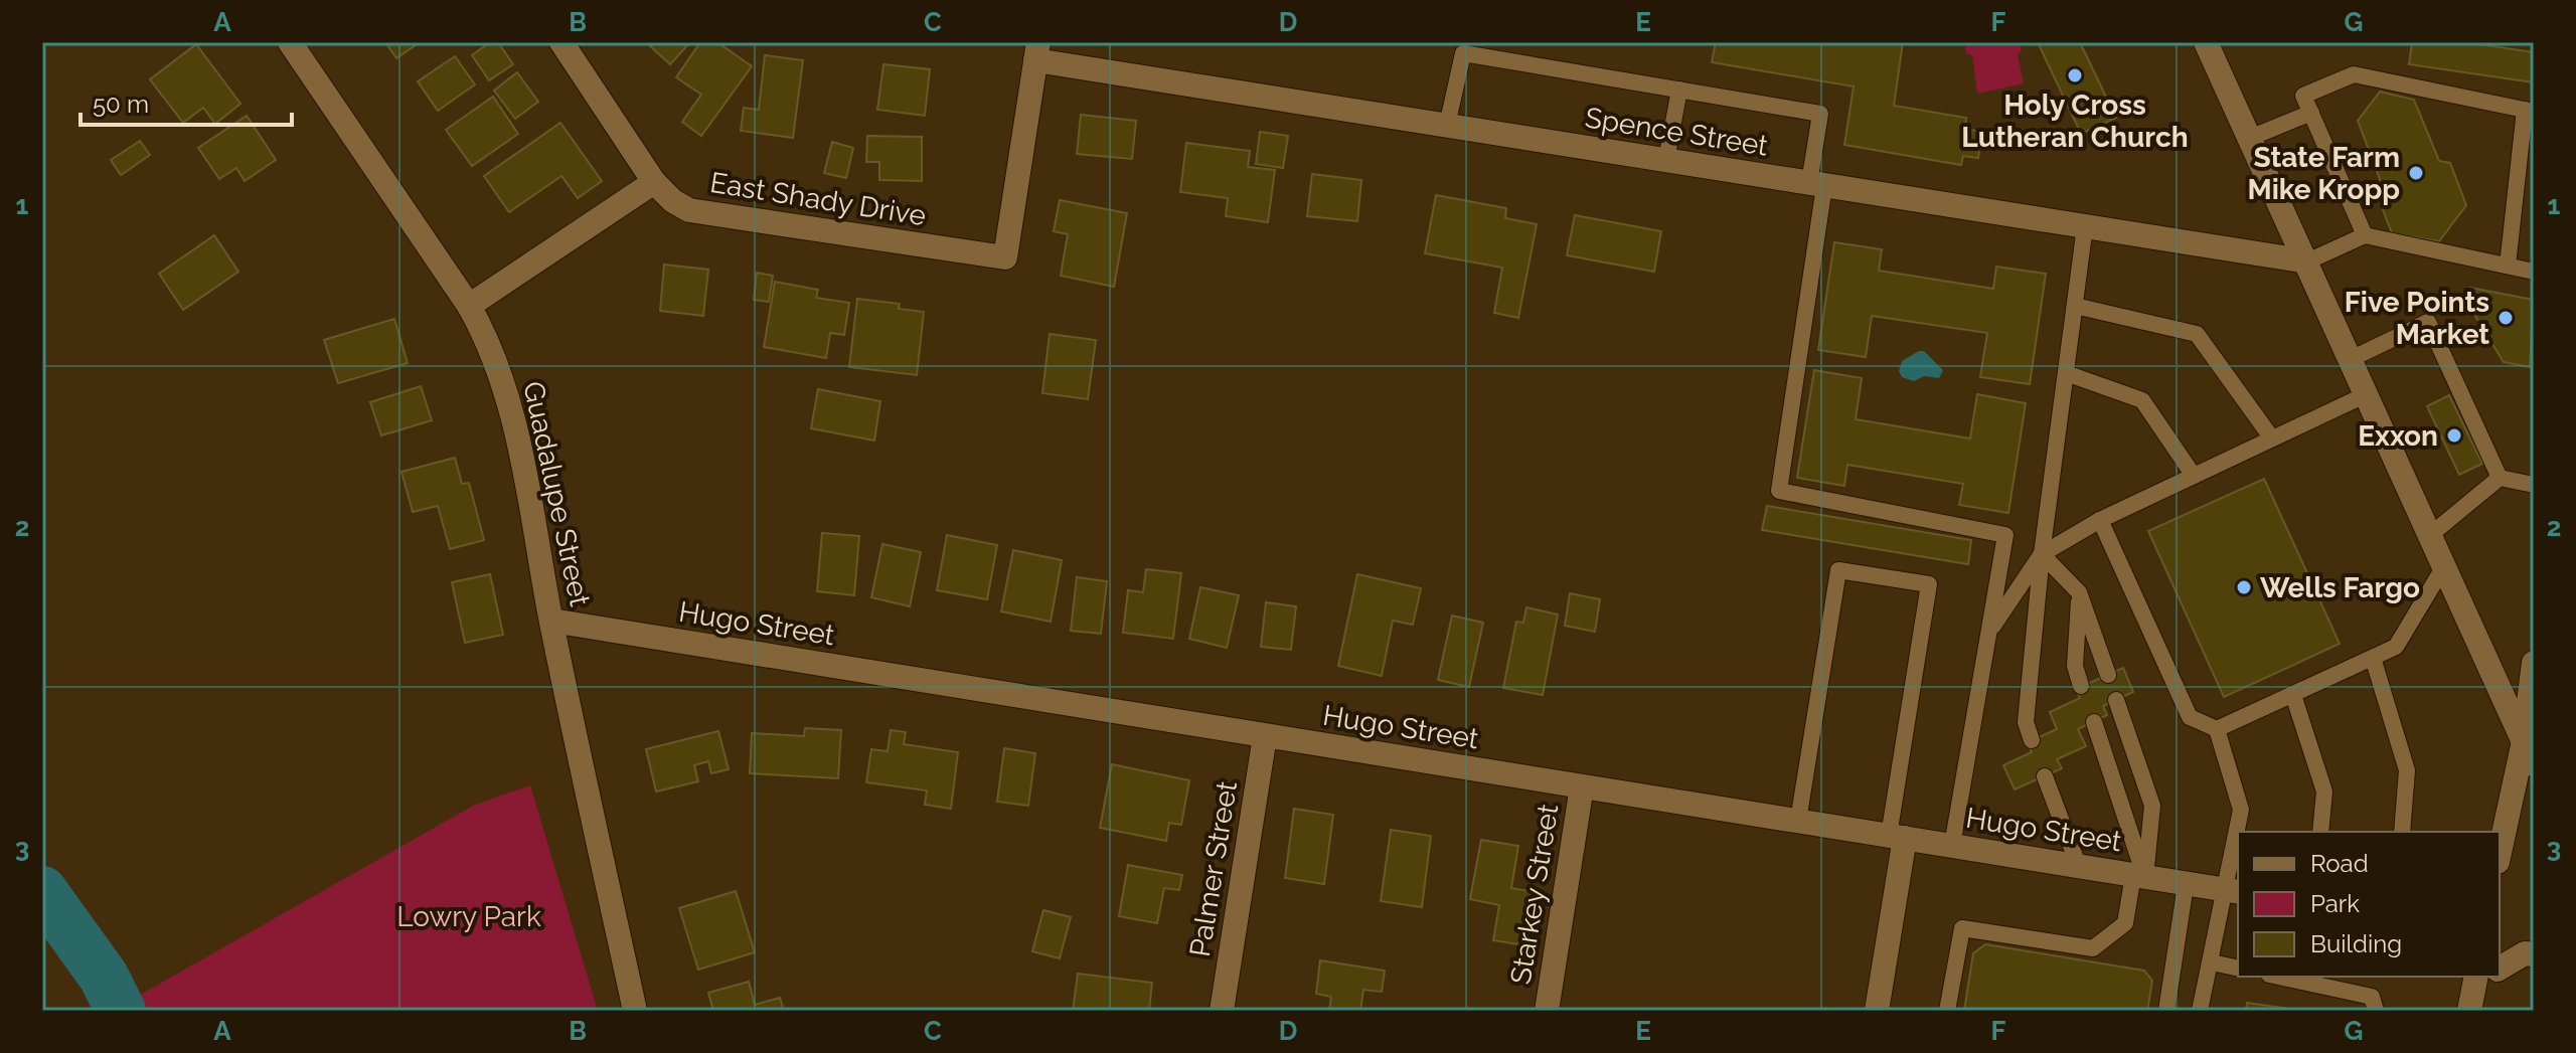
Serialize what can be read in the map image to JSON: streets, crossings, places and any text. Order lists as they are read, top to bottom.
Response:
{
  "streets": {
    "street": [
      "Spence Street",
      "East Shady Drive",
      "Guadalupe Street",
      "Hugo Street",
      "Palmer Street",
      "Starkey Street"
    ]
  },
  "crossings": [
    ["Spence Street", "East Shady Drive"],
    ["Guadalupe Street", "Hugo Street"],
    ["Hugo Street", "Palmer Street"],
    ["Hugo Street", "Starkey Street"]
  ],
  "parks": ["Lowry Park"],
  "places": [
    "Holy Cross Lutheran Church",
    "State Farm Mike Kropp",
    "Five Points Market",
    "Exxon",
    "Wells Fargo"
  ],
  "legend": ["Road", "Park", "Building"],
  "scale_bar": "50 m",
  "grid": {
    "columns": [
      "A",
      "B",
      "C",
      "D",
      "E",
      "F",
      "G"
    ],
    "rows": ["1", "2", "3"]
  }
}
